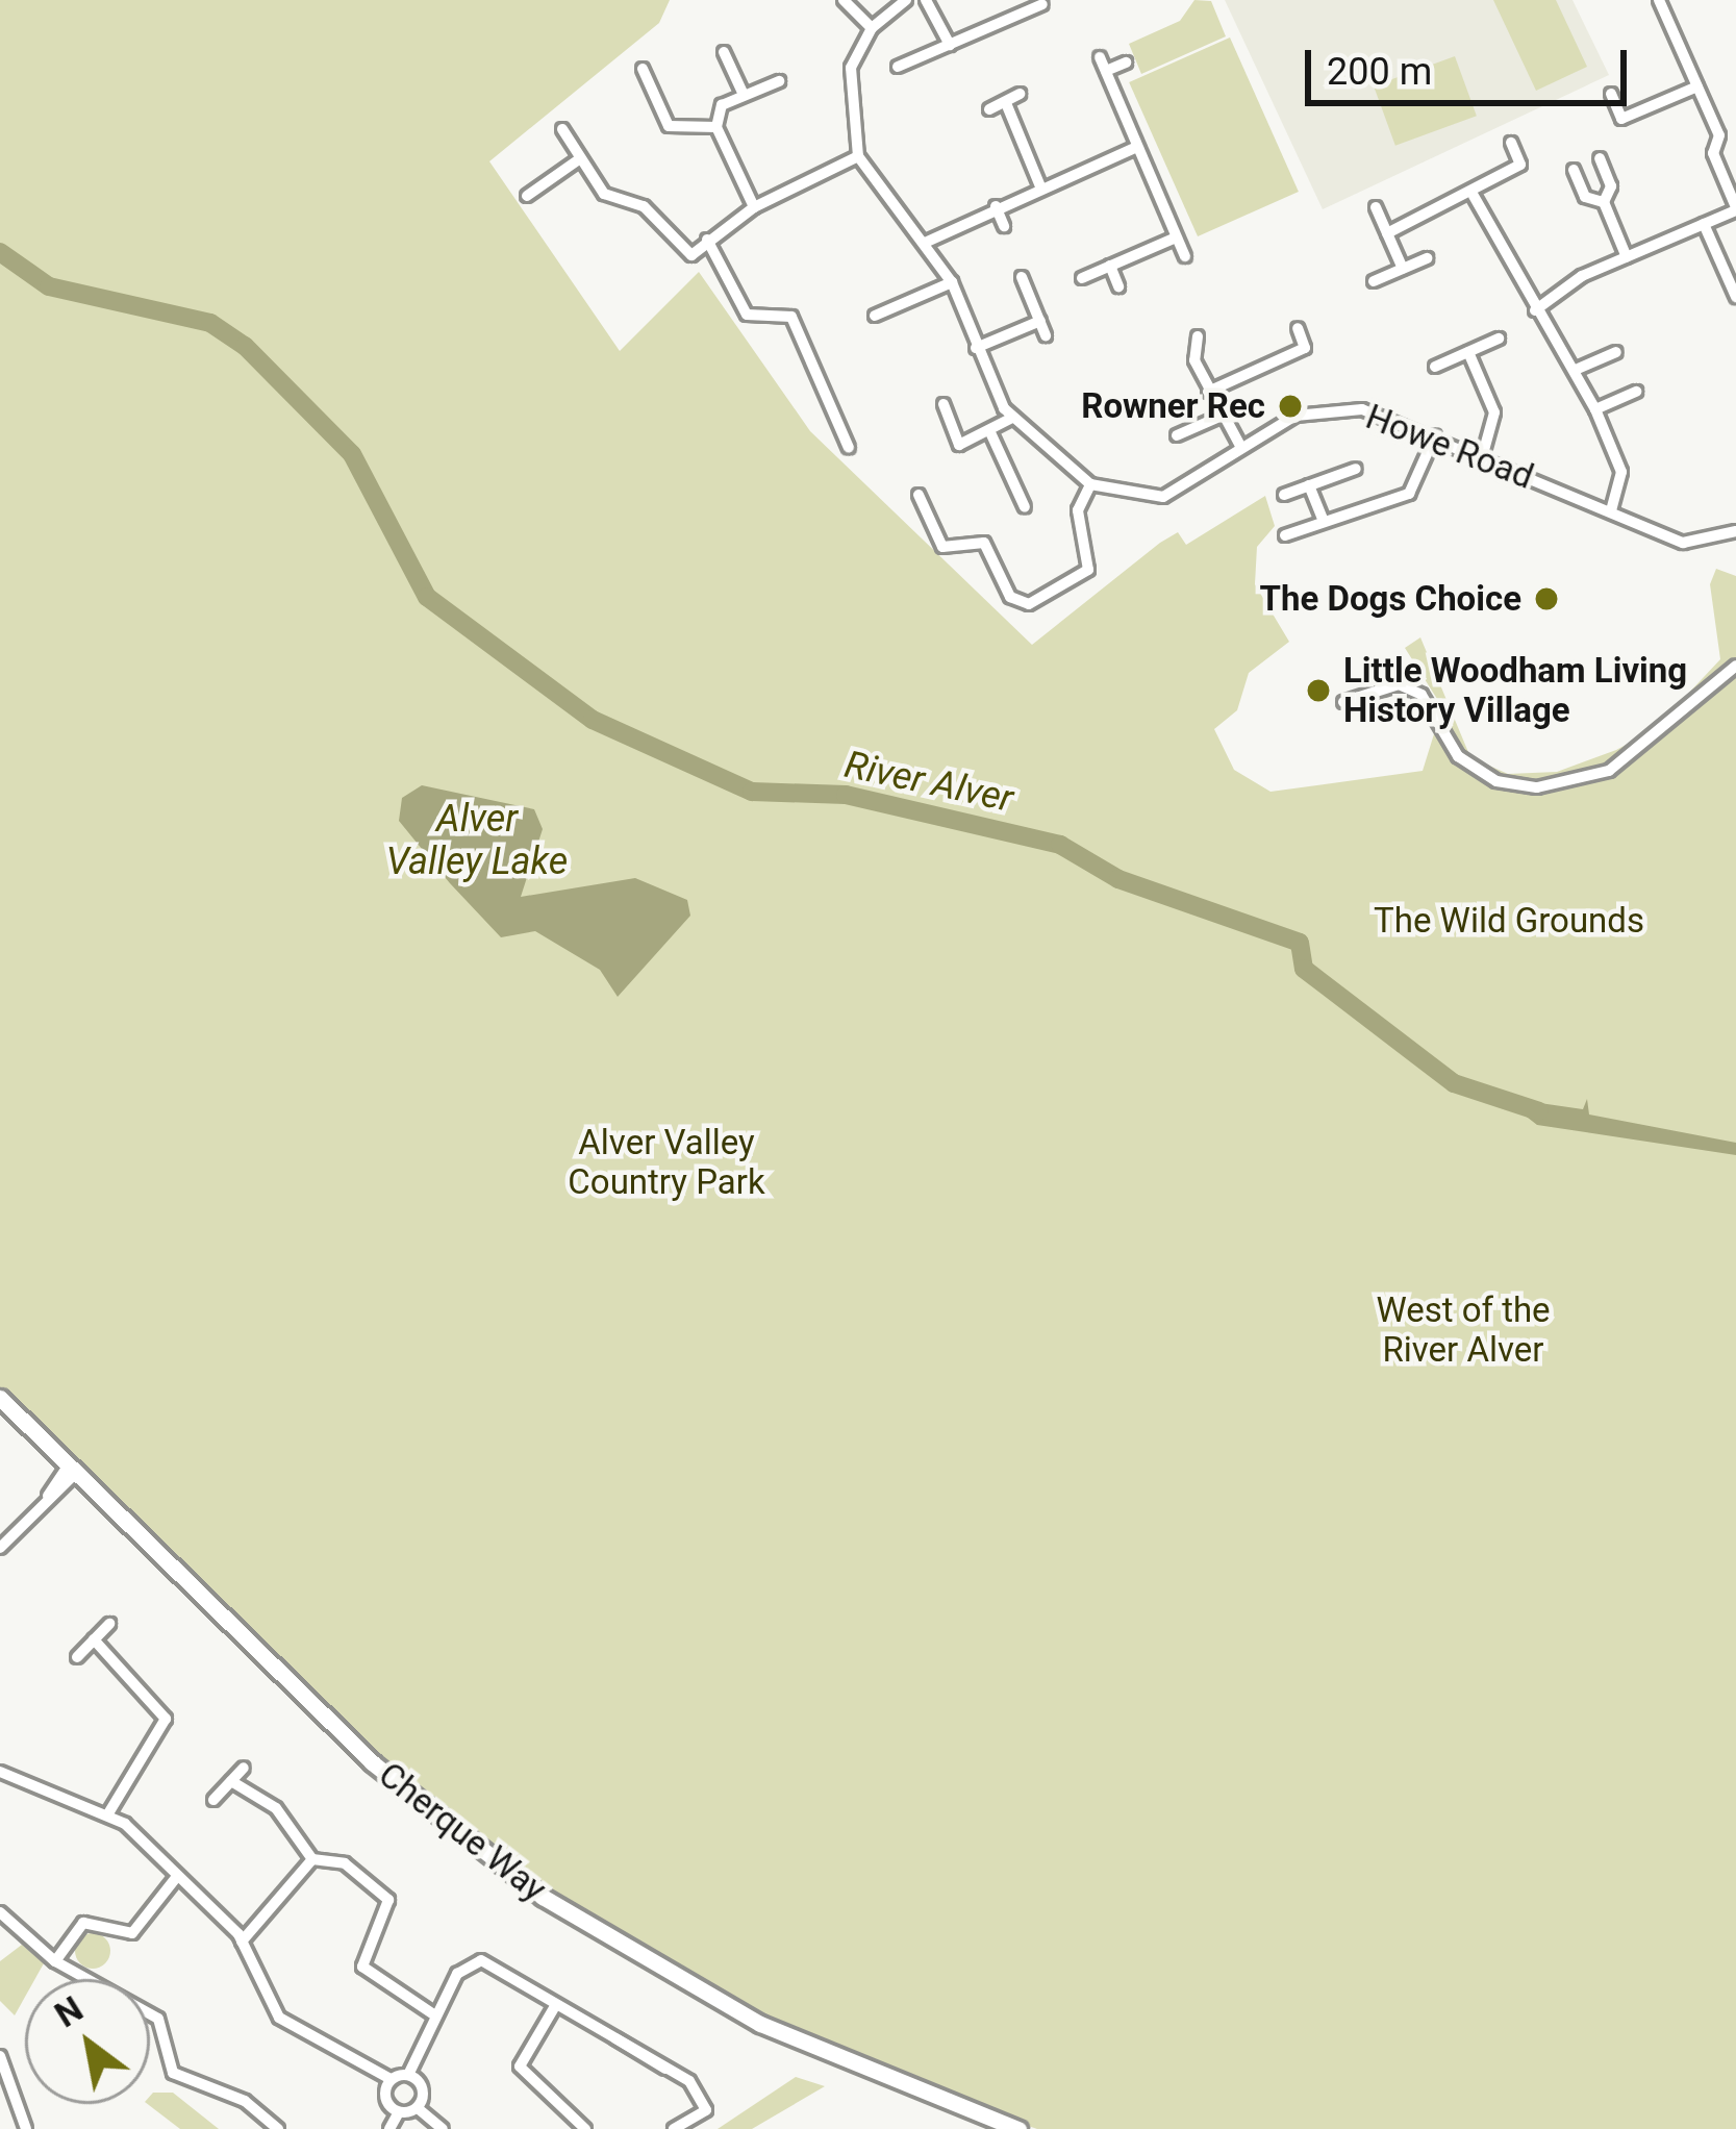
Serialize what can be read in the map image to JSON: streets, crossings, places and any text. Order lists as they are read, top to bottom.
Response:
{
  "streets": {
    "street": ["Howe Road", "Cherque Way"]
  },
  "water": ["River Alver", "Alver Valley Lake"],
  "parks": ["The Wild Grounds", "Alver Valley Country Park", "West of the River Alver"],
  "places": ["Rowner Rec", "The Dogs Choice", "Little Woodham Living History Village"],
  "scale_bar": "200 m",
  "north": "top left"
}
